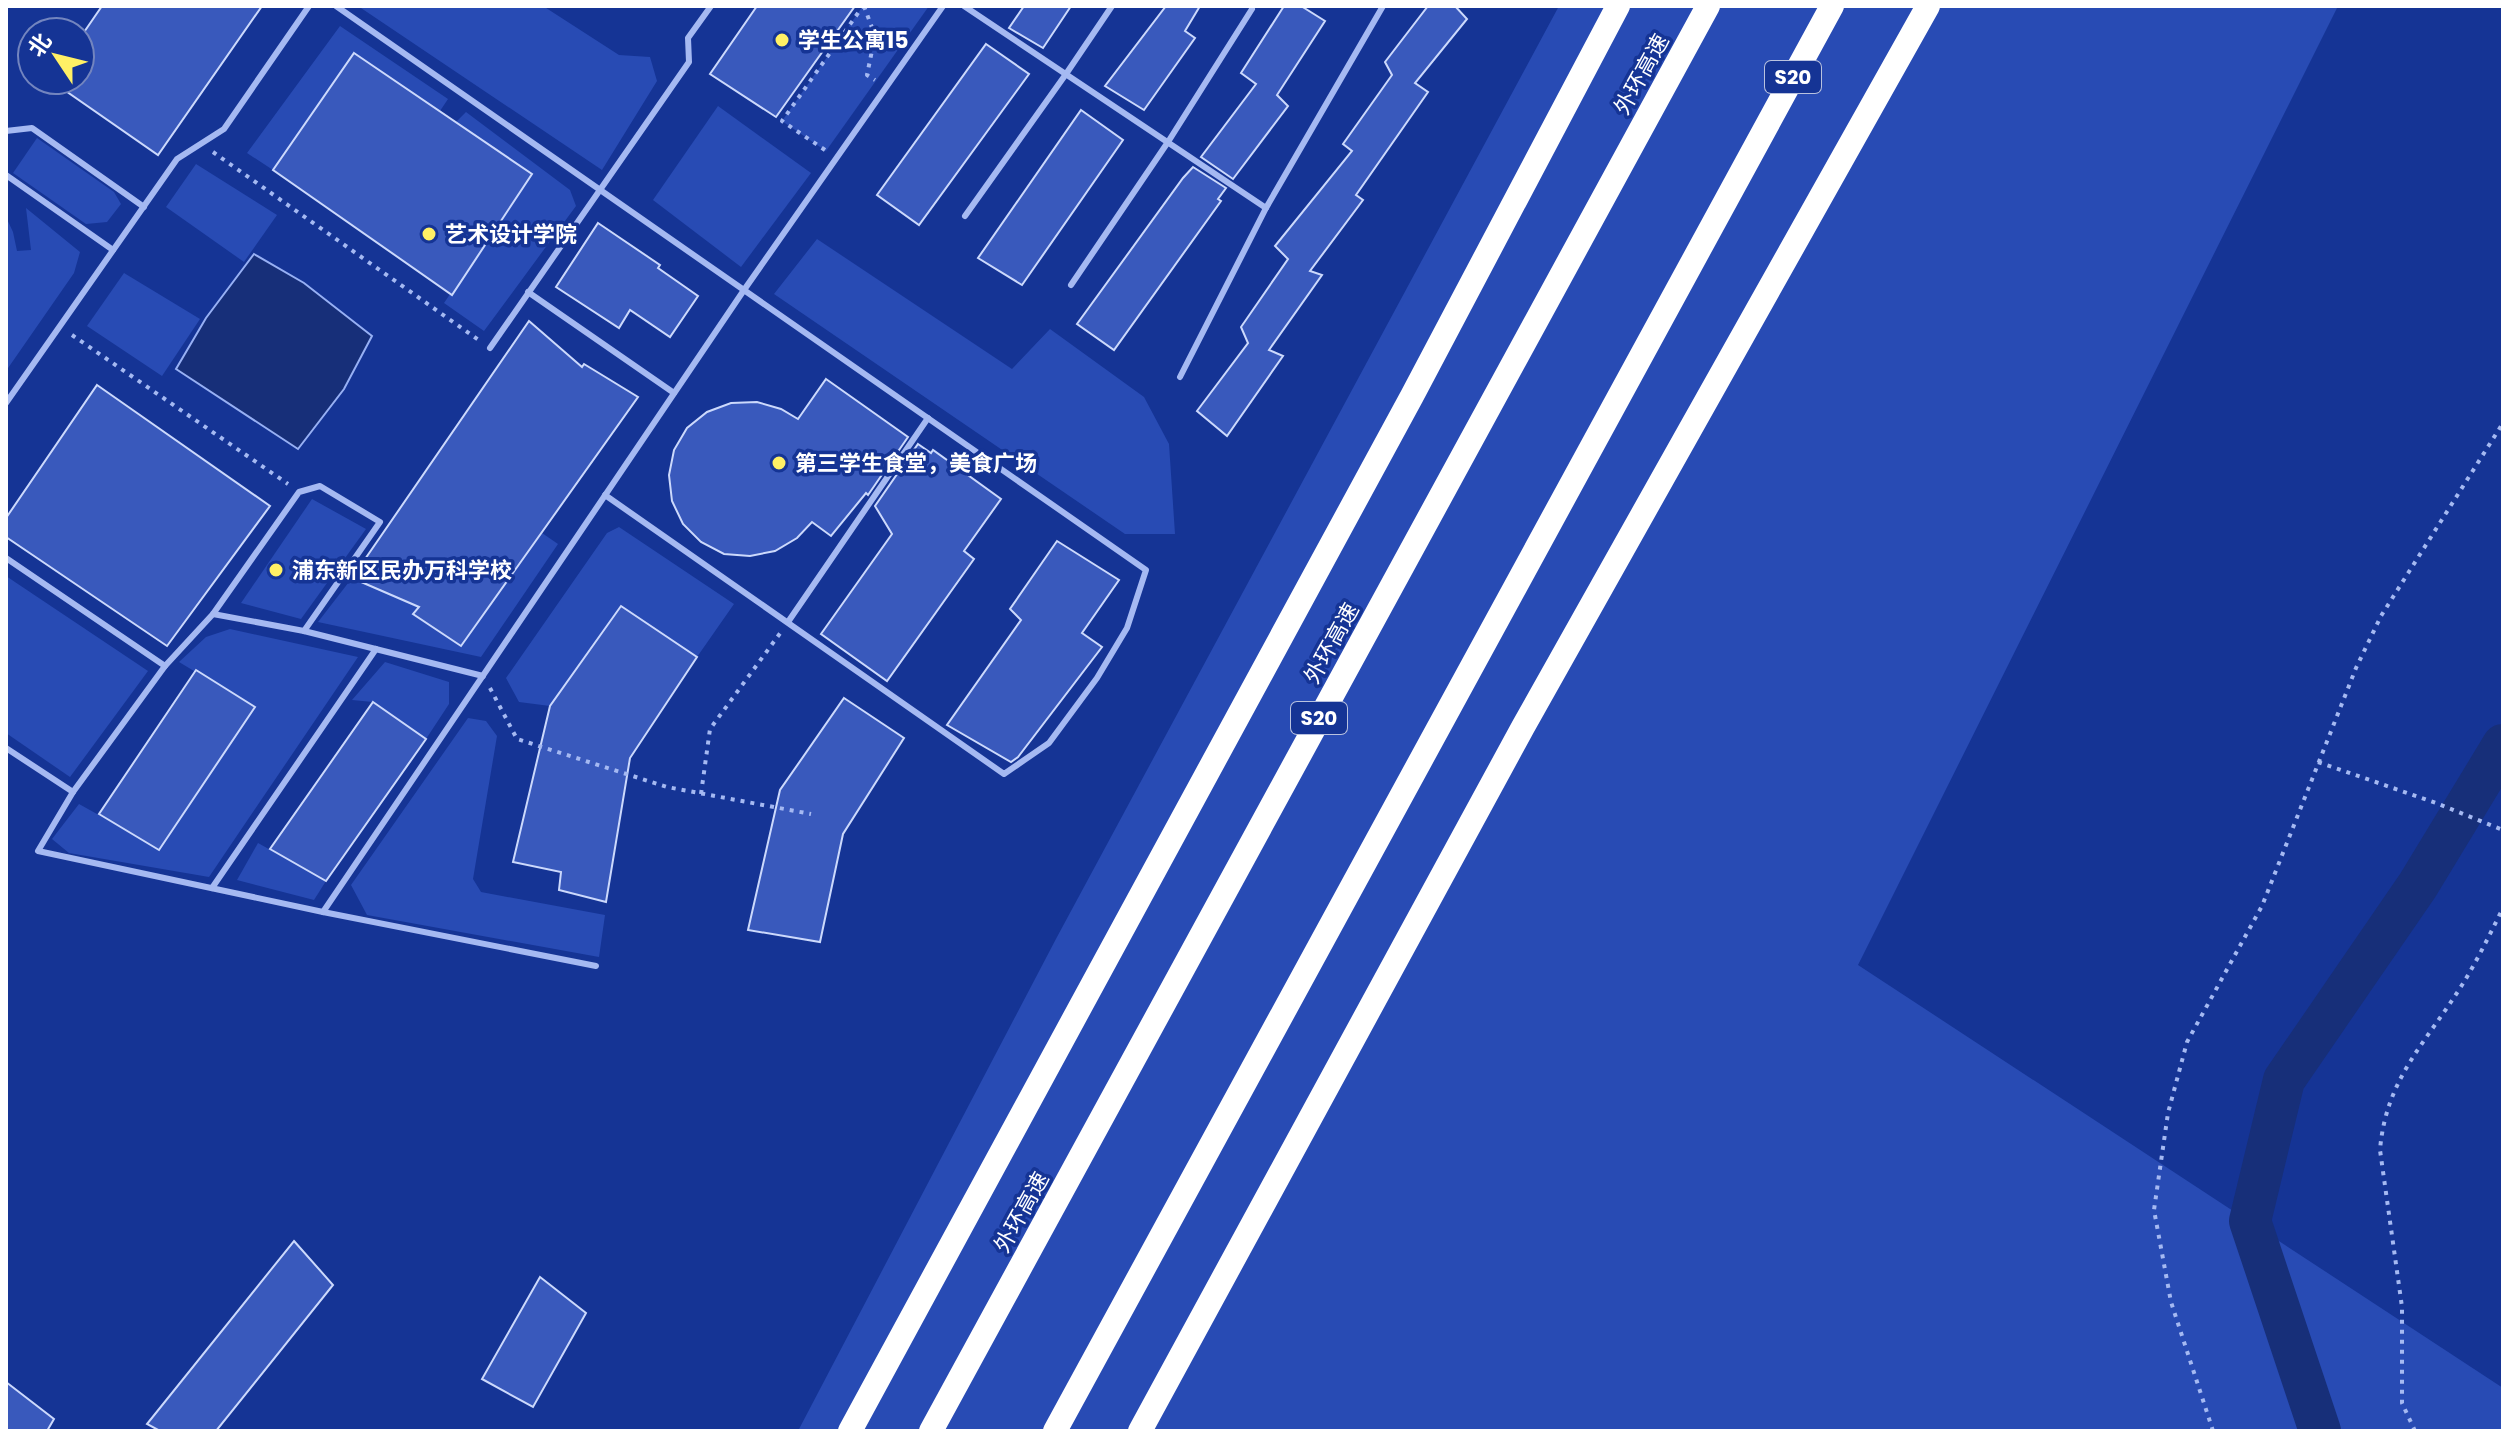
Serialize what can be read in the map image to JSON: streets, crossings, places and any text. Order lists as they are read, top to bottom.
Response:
{
  "streets": {
    "highway": ["外环高速", "S20"]
  },
  "places": [
    "学生公寓15",
    "艺术设计学院",
    "第三学生食堂，美食广场",
    "浦东新区民办万科学校"
  ],
  "north": "top left"
}
